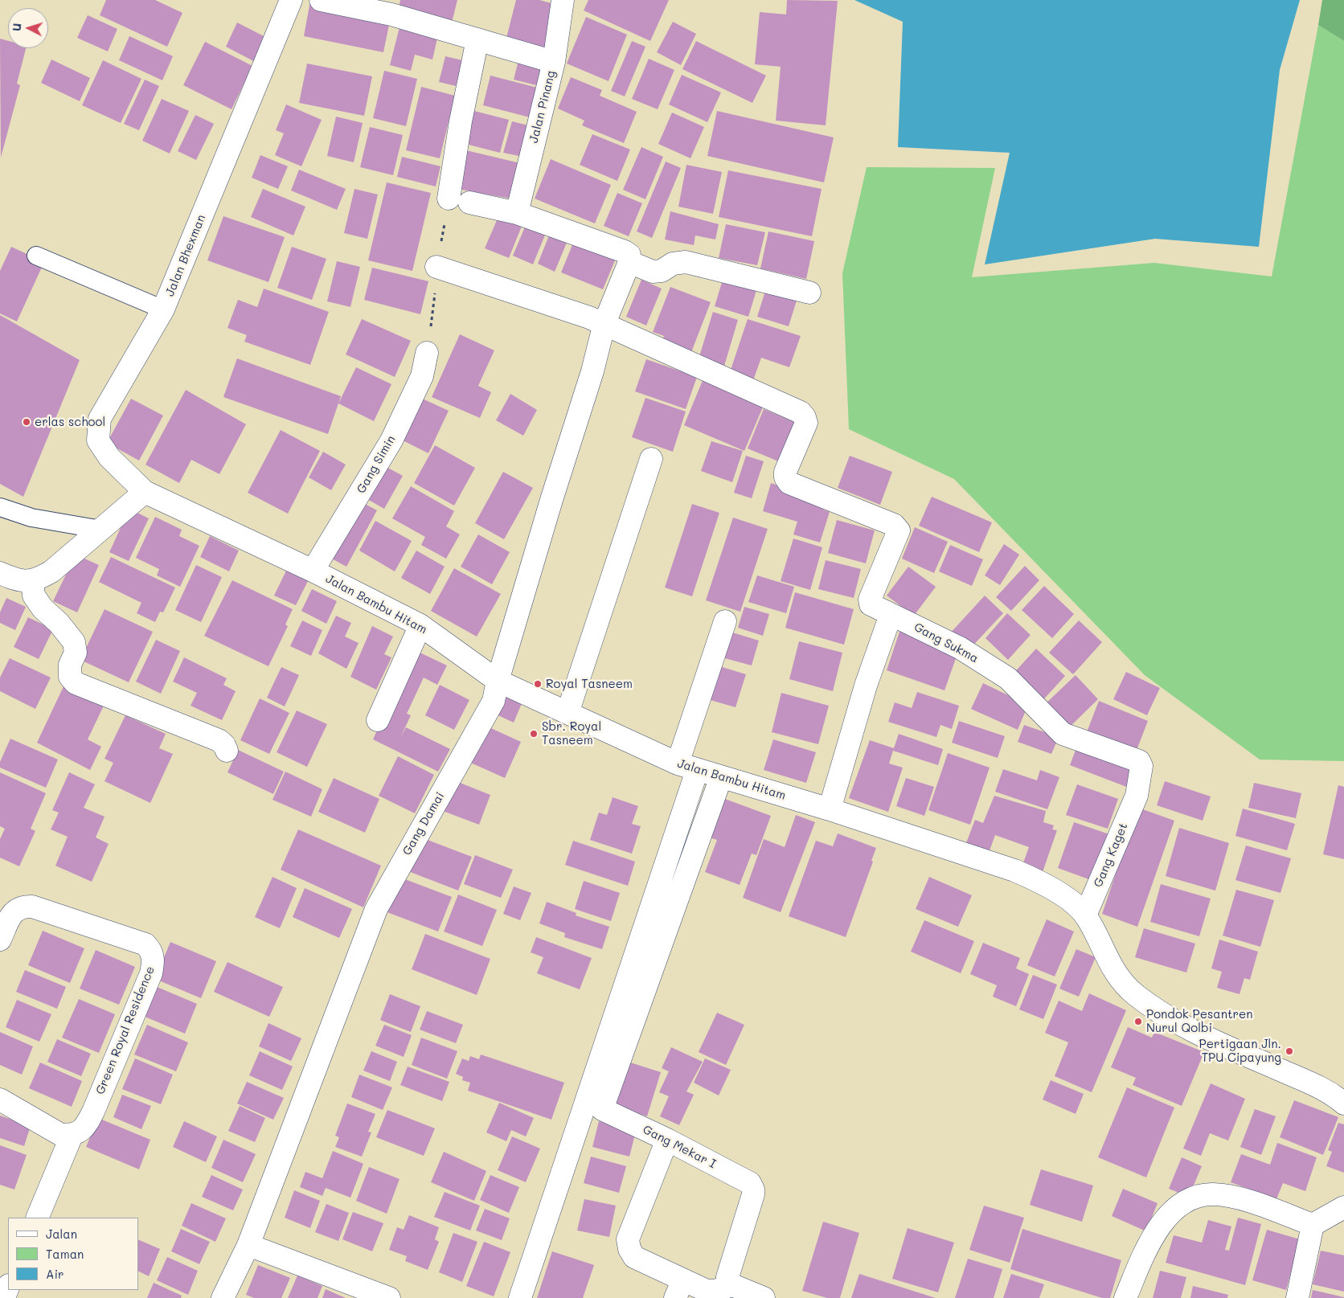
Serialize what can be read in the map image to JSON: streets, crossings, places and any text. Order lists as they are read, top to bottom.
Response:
{
  "streets": {
    "street": [
      "Jalan Pinang",
      "Jalan Bhexman",
      "Gang Simin",
      "Jalan Bambu Hitam",
      "Gang Sukma",
      "Gang Damai",
      "Gang Kaget",
      "Green Royal Residence",
      "Gang Mekar I"
    ]
  },
  "crossings": [
    ["Jalan Bhexman", "Jalan Bambu Hitam"],
    ["Gang Simin", "Jalan Bambu Hitam"],
    ["Jalan Bambu Hitam", "Gang Damai"],
    ["Jalan Bambu Hitam", "Gang Kaget"],
    ["Jalan Bambu Hitam", "Gang Mekar I"],
    ["Gang Sukma", "Gang Damai"],
    ["Gang Sukma", "Gang Kaget"]
  ],
  "places": [
    "erlas school",
    "Royal Tasneem",
    "Sbr. Royal Tasneem",
    "Pondok Pesantren Nurul Qolbi",
    "Pertigaan Jln. TPU Cipayung"
  ],
  "legend": ["Jalan", "Taman", "Air"],
  "north": "left"
}
